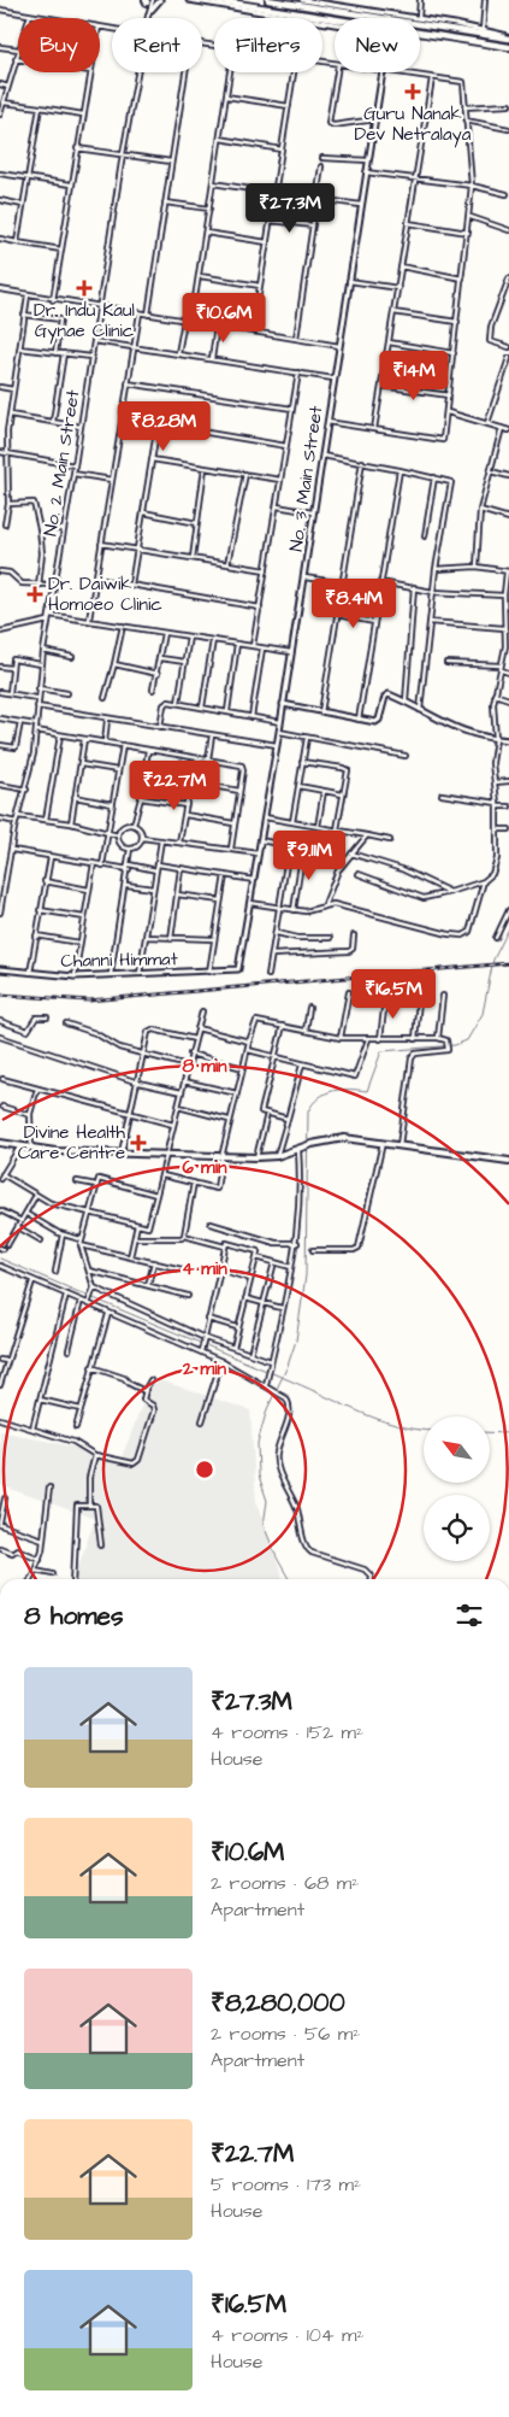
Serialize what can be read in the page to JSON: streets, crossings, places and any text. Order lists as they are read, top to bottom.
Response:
{
  "streets": {
    "street": ["No. 2 Main Street", "No. 3 Main Street", "Channi Himmat"]
  },
  "crossings": [
    ["No. 3 Main Street", "Channi Himmat"]
  ],
  "places": {
    "health": [
      "Guru Nanak Dev Netralaya",
      "Dr. Indu Kaul Gynae Clinic",
      "Dr. Daiwik Homoeo Clinic",
      "Divine Health Care Centre"
    ]
  },
  "north": "top left",
  "page": {
    "chip": [
      "Buy",
      "Rent",
      "Filters",
      "New"
    ],
    "price": [
      "₹27.3M",
      "₹10.6M",
      "₹14M",
      "₹8.28M",
      "₹8.41M",
      "₹22.7M",
      "₹9.11M",
      "₹16.5M"
    ],
    "heading": "8 homes",
    "list": [
      {
        "name": "₹27.3M",
        "note": "4 rooms · 152 m² · House"
      },
      {
        "name": "₹10.6M",
        "note": "2 rooms · 68 m² · Apartment"
      },
      {
        "name": "₹8,280,000",
        "note": "2 rooms · 56 m² · Apartment"
      },
      {
        "name": "₹22.7M",
        "note": "5 rooms · 173 m² · House"
      },
      {
        "name": "₹16.5M",
        "note": "4 rooms · 104 m² · House"
      }
    ]
  },
  "rings": [
    "8 min",
    "6 min",
    "4 min",
    "2 min"
  ]
}
